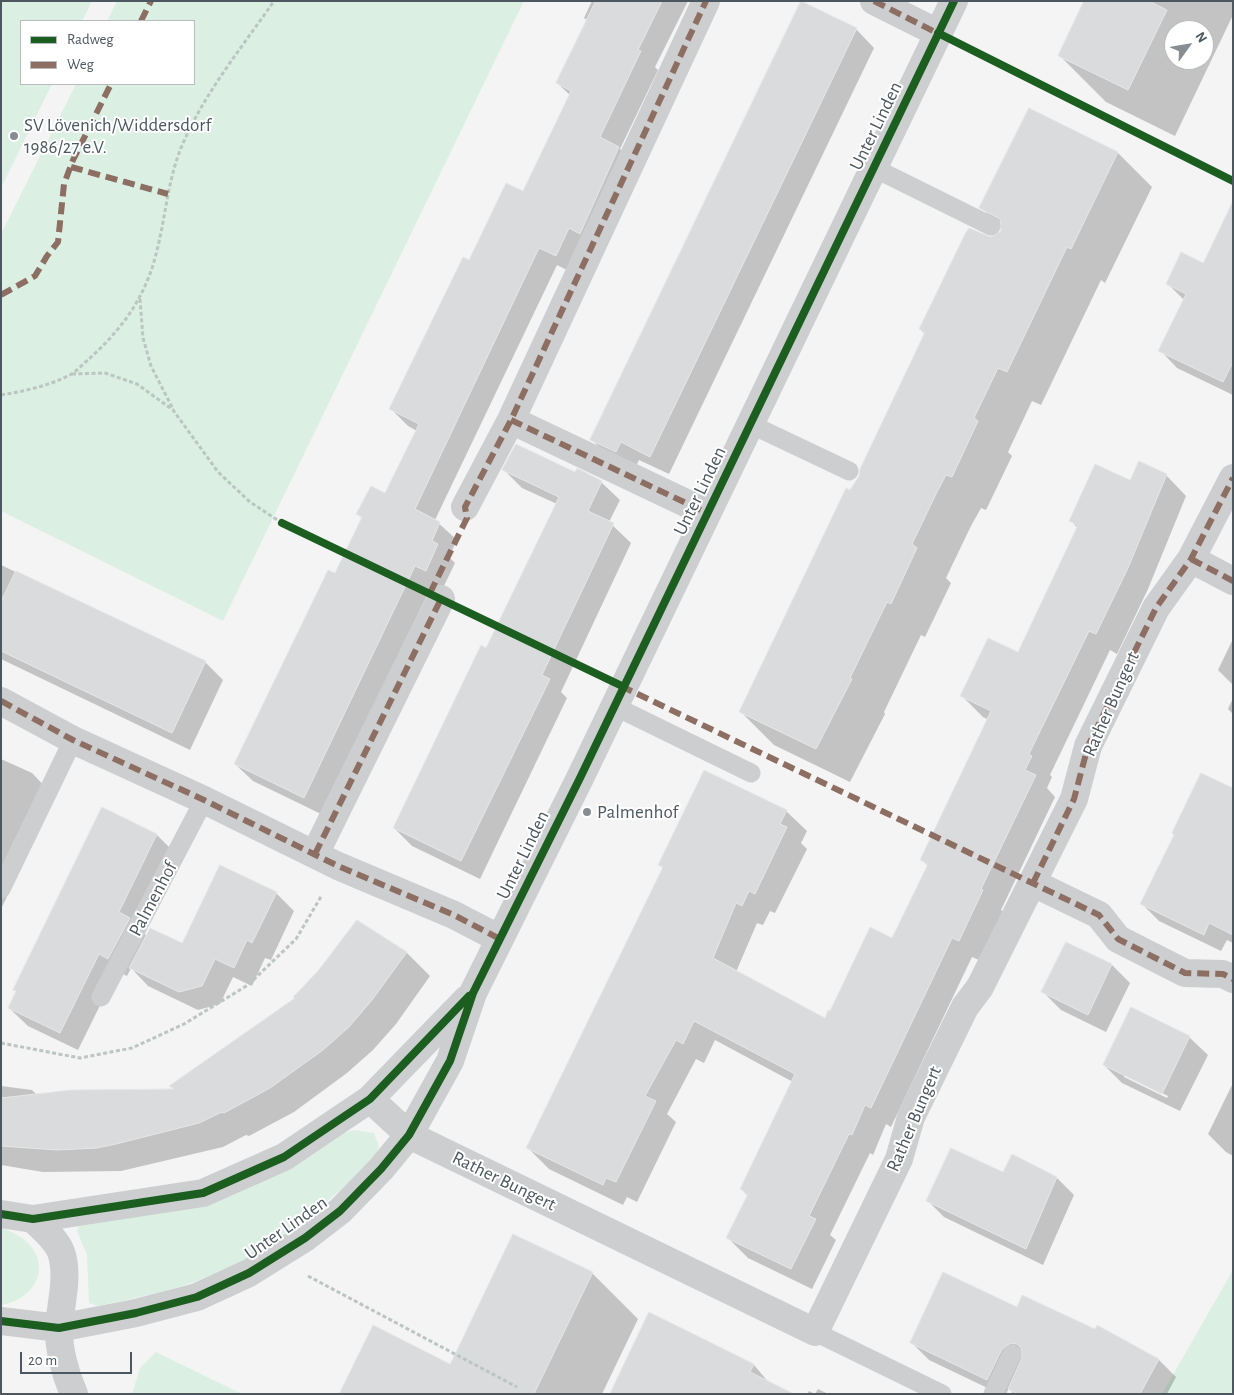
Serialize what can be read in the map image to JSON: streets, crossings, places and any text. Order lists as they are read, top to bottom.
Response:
{
  "streets": {
    "street": ["Unter Linden", "Rather Bungert"],
    "lane": ["Palmenhof"]
  },
  "crossings": [
    ["Unter Linden", "Rather Bungert"]
  ],
  "places": ["SV Lövenich/Widdersdorf 1986/27 e.V.", "Palmenhof"],
  "legend": ["Radweg", "Weg"],
  "scale_bar": "20 m",
  "north": "top right"
}
